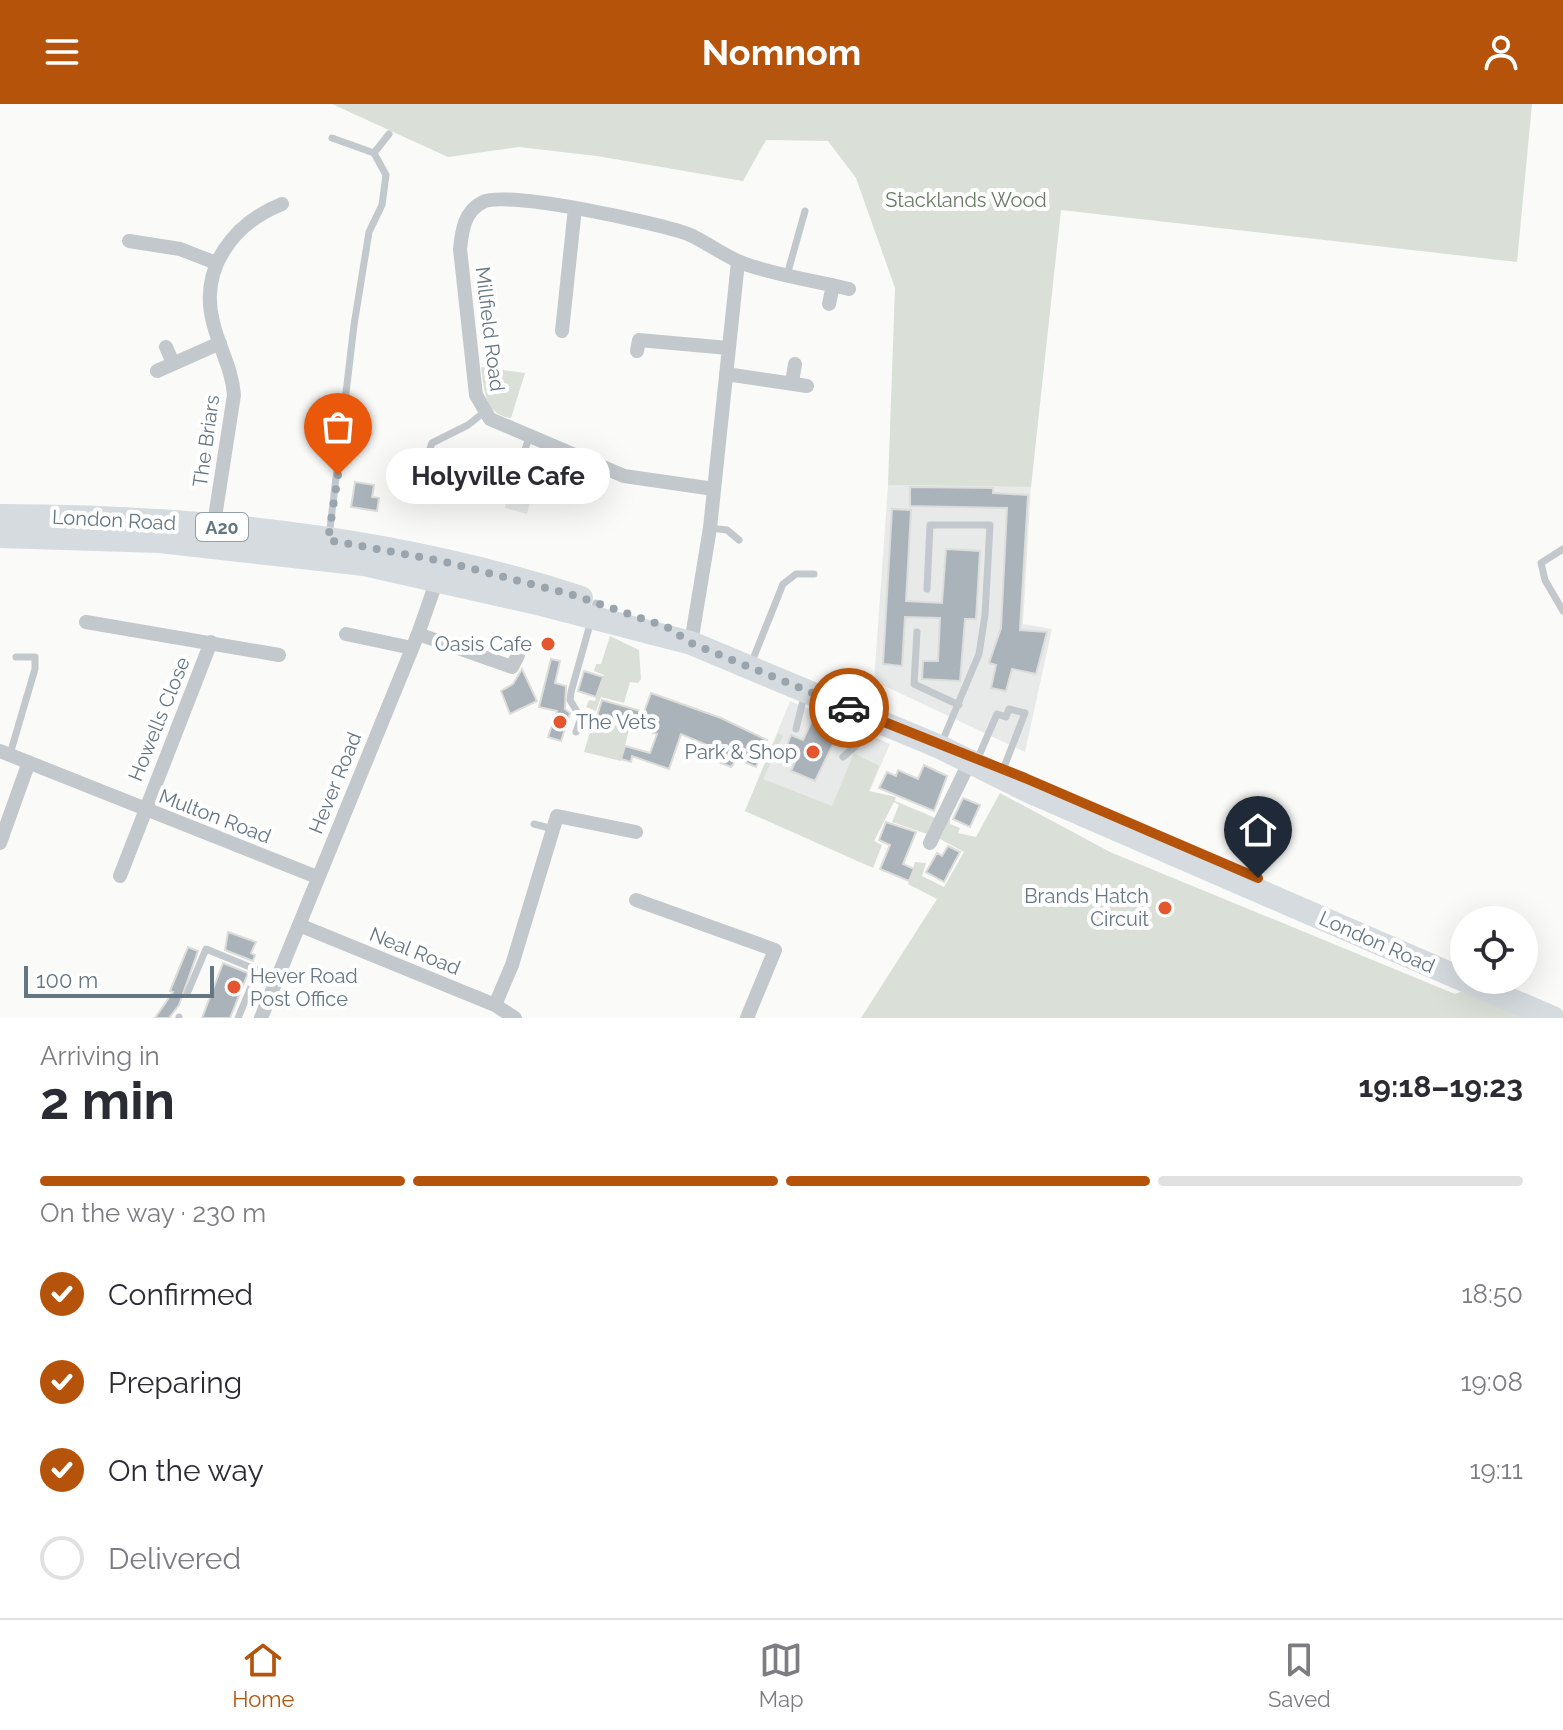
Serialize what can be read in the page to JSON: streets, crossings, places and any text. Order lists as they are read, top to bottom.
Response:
{
  "streets": {
    "main road": ["London Road", "A20"],
    "street": [
      "Millfield Road",
      "The Briars",
      "Howells Close",
      "Hever Road",
      "Multon Road",
      "Neal Road"
    ]
  },
  "crossings": [
    ["The Briars", "London Road"],
    ["London Road", "Hever Road"],
    ["Howells Close", "Multon Road"],
    ["Hever Road", "Multon Road"],
    ["Hever Road", "Neal Road"]
  ],
  "parks": ["Stacklands Wood"],
  "places": [
    "Holyville Cafe",
    "Oasis Cafe",
    "The Vets",
    "Park & Shop",
    "Brands Hatch Circuit",
    "Hever Road Post Office"
  ],
  "scale_bar": "100 m",
  "page": {
    "header": "Nomnom",
    "bubble": "Holyville Cafe",
    "scale": "100 m",
    "heading": ["2 min", "Arriving in", "19:18–19:23"],
    "bar": "On the way · 230 m",
    "list": [
      ["Confirmed", "18:50"],
      ["Preparing", "19:08"],
      ["On the way", "19:11"],
      "Delivered"
    ],
    "tabs": ["Home", "Map", "Saved"]
  }
}
